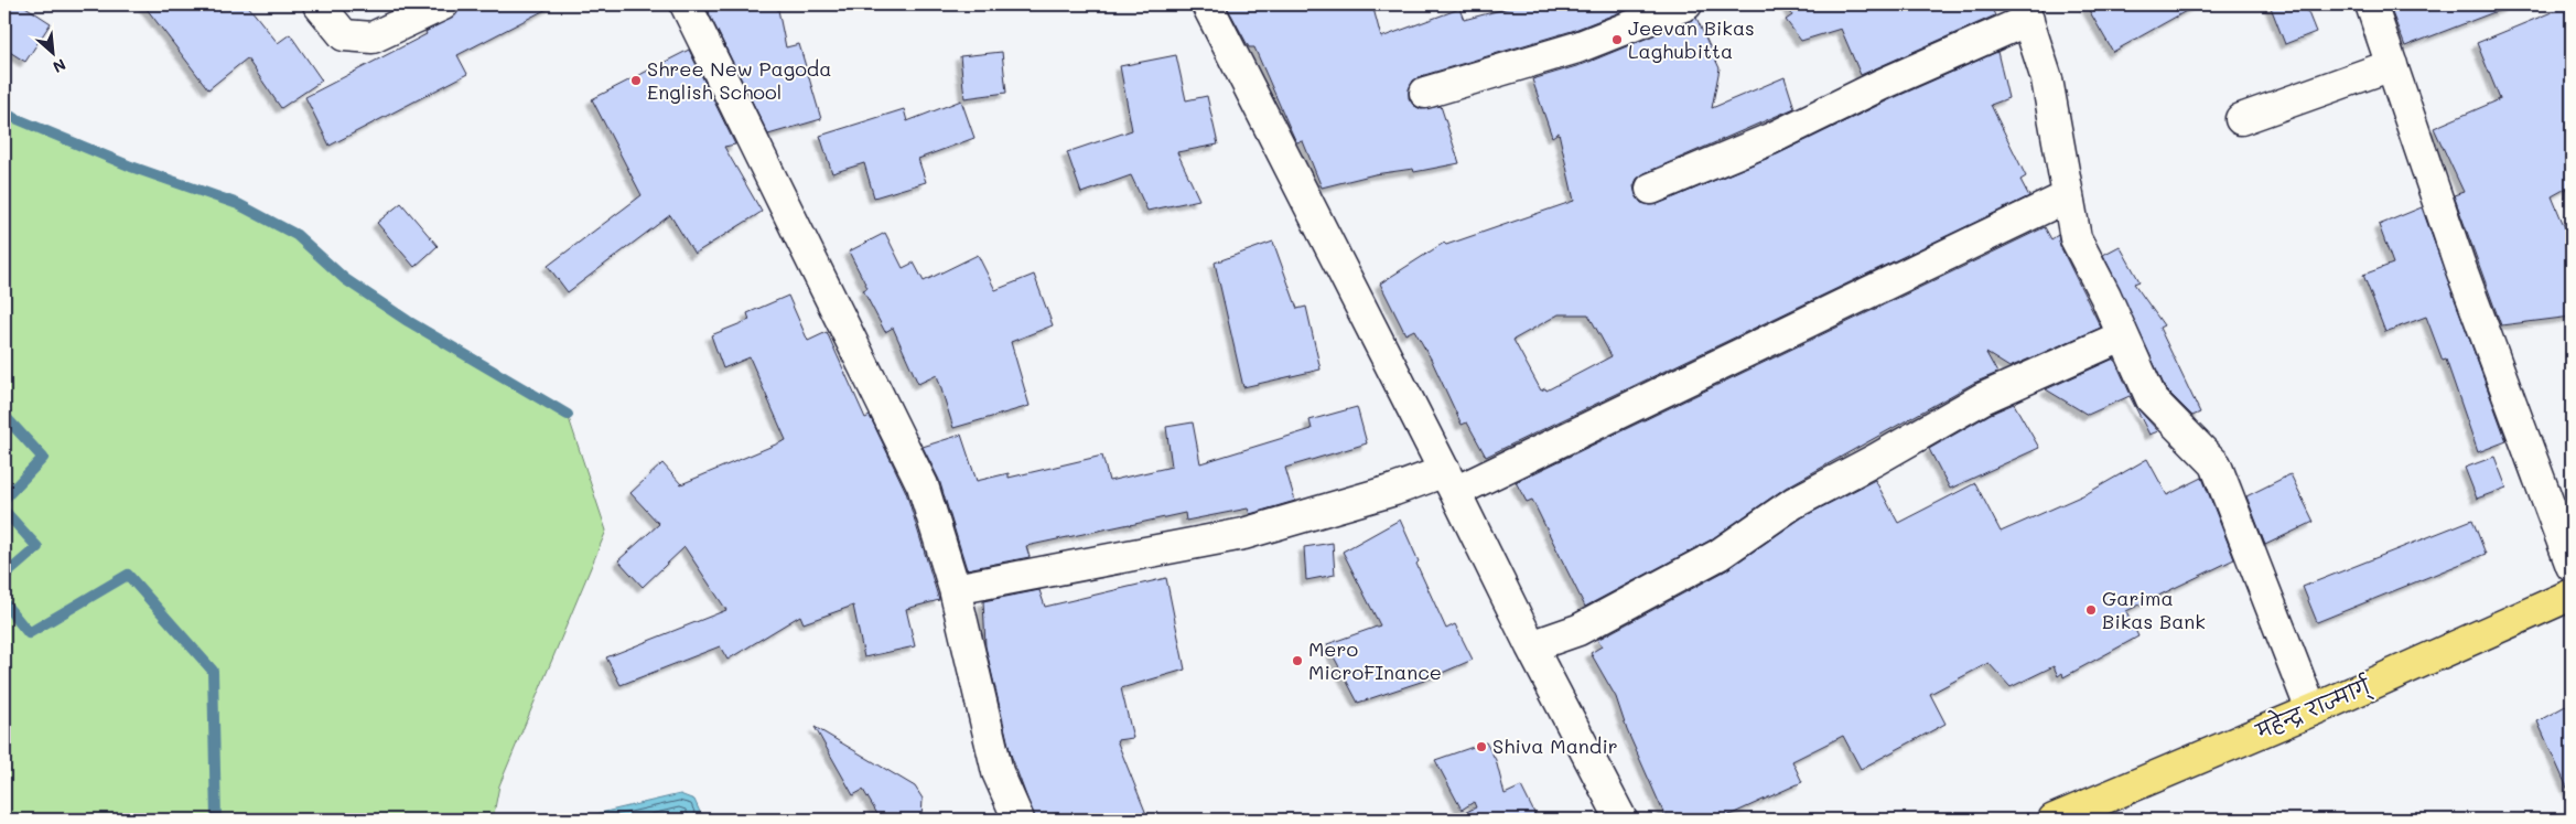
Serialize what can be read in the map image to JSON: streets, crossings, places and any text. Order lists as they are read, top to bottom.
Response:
{
  "streets": {
    "highway": ["महेन्द्र राज्मार्ग्"]
  },
  "places": [
    "Jeevan Bikas Laghubitta",
    "Shree New Pagoda English School",
    "Garima Bikas Bank",
    "Mero MicroFInance",
    "Shiva Mandir"
  ],
  "north": "bottom right"
}
